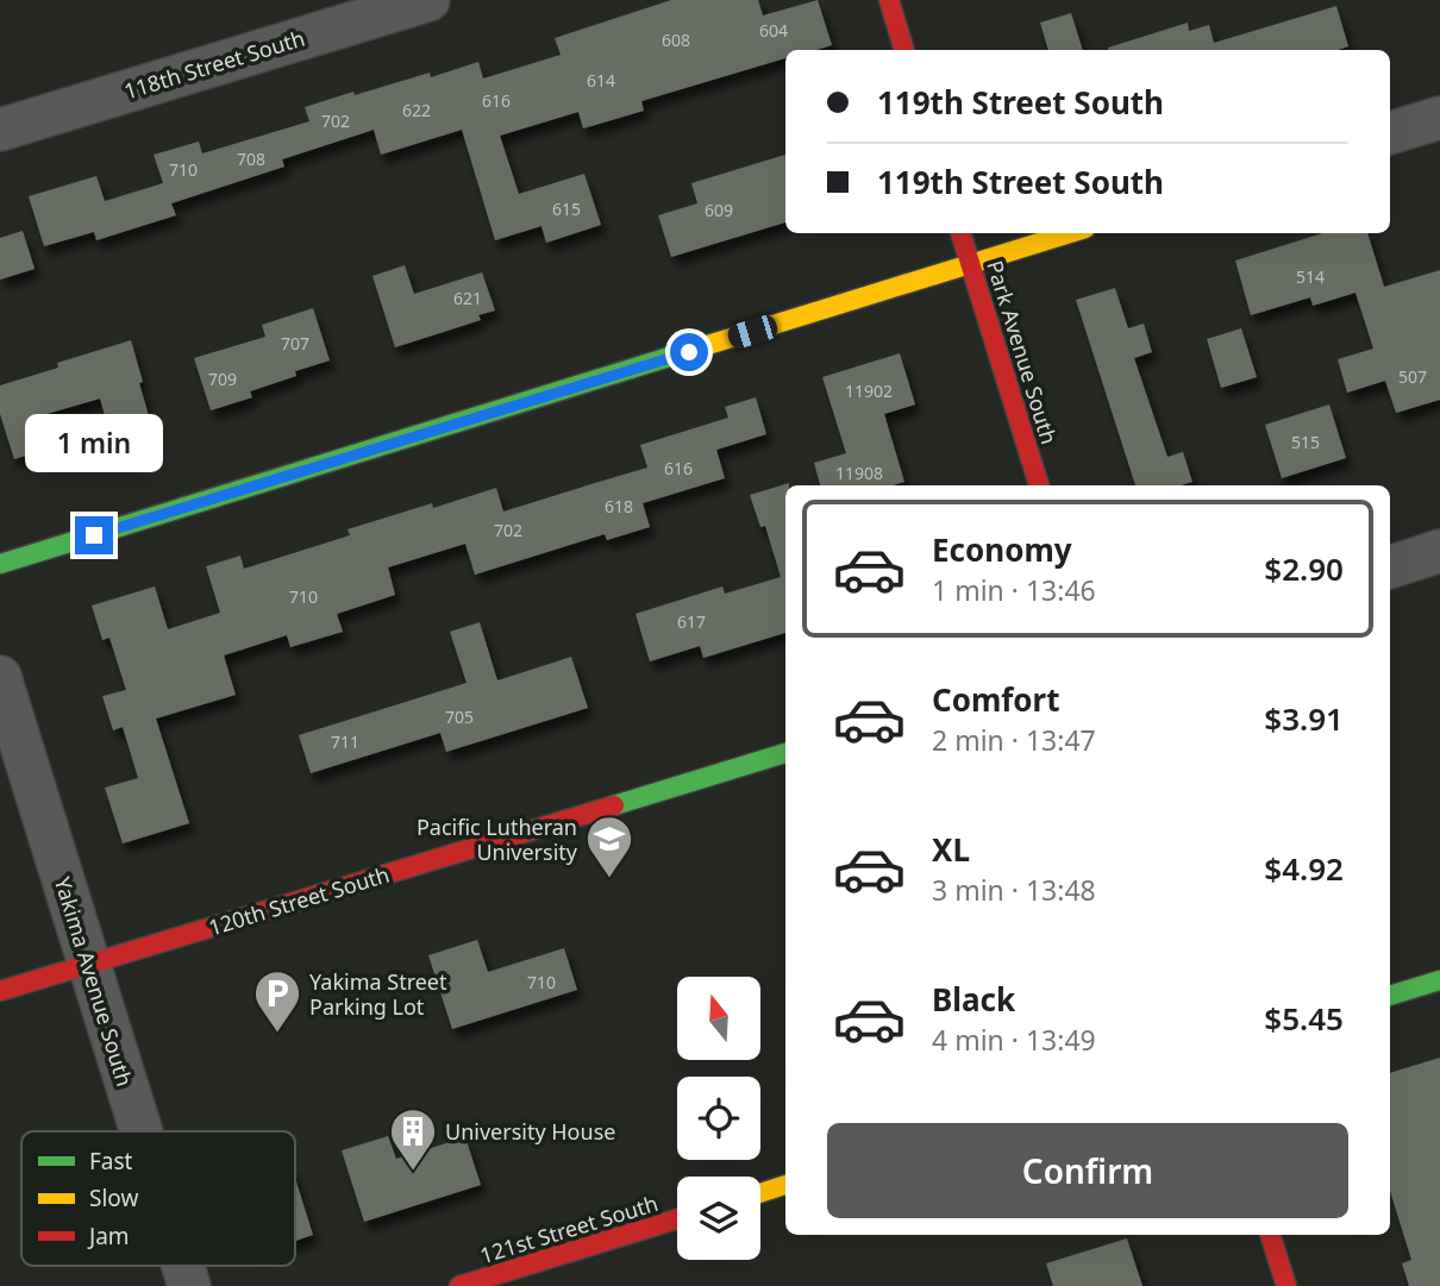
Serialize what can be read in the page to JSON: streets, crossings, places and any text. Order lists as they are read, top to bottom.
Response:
{
  "streets": {
    "street": [
      "118th Street South",
      "Park Avenue South",
      "120th Street South",
      "Yakima Avenue South",
      "121st Street South"
    ]
  },
  "crossings": [
    ["120th Street South", "Yakima Avenue South"]
  ],
  "places": {
    "school or university": ["Pacific Lutheran University"],
    "parking": ["Yakima Street Parking Lot"],
    "building": ["University House"]
  },
  "house_numbers": [
    "604",
    "608",
    "614",
    "616",
    "622",
    "702",
    "708",
    "710",
    "615",
    "609",
    "514",
    "621",
    "707",
    "507",
    "709",
    "11902",
    "515",
    "616",
    "11908",
    "618",
    "702",
    "710",
    "617",
    "705",
    "711",
    "710"
  ],
  "legend": ["Fast", "Slow", "Jam"],
  "north": "top",
  "page": {
    "banner": ["119th Street South", "119th Street South"],
    "bubble": "1 min",
    "list": [
      {
        "name": "Economy",
        "note": "1 min · 13:46",
        "value": "$2.90"
      },
      {
        "name": "Comfort",
        "note": "2 min · 13:47",
        "value": "$3.91"
      },
      {
        "name": "XL",
        "note": "3 min · 13:48",
        "value": "$4.92"
      },
      {
        "name": "Black",
        "note": "4 min · 13:49",
        "value": "$5.45"
      }
    ],
    "buttons": "Confirm"
  }
}
